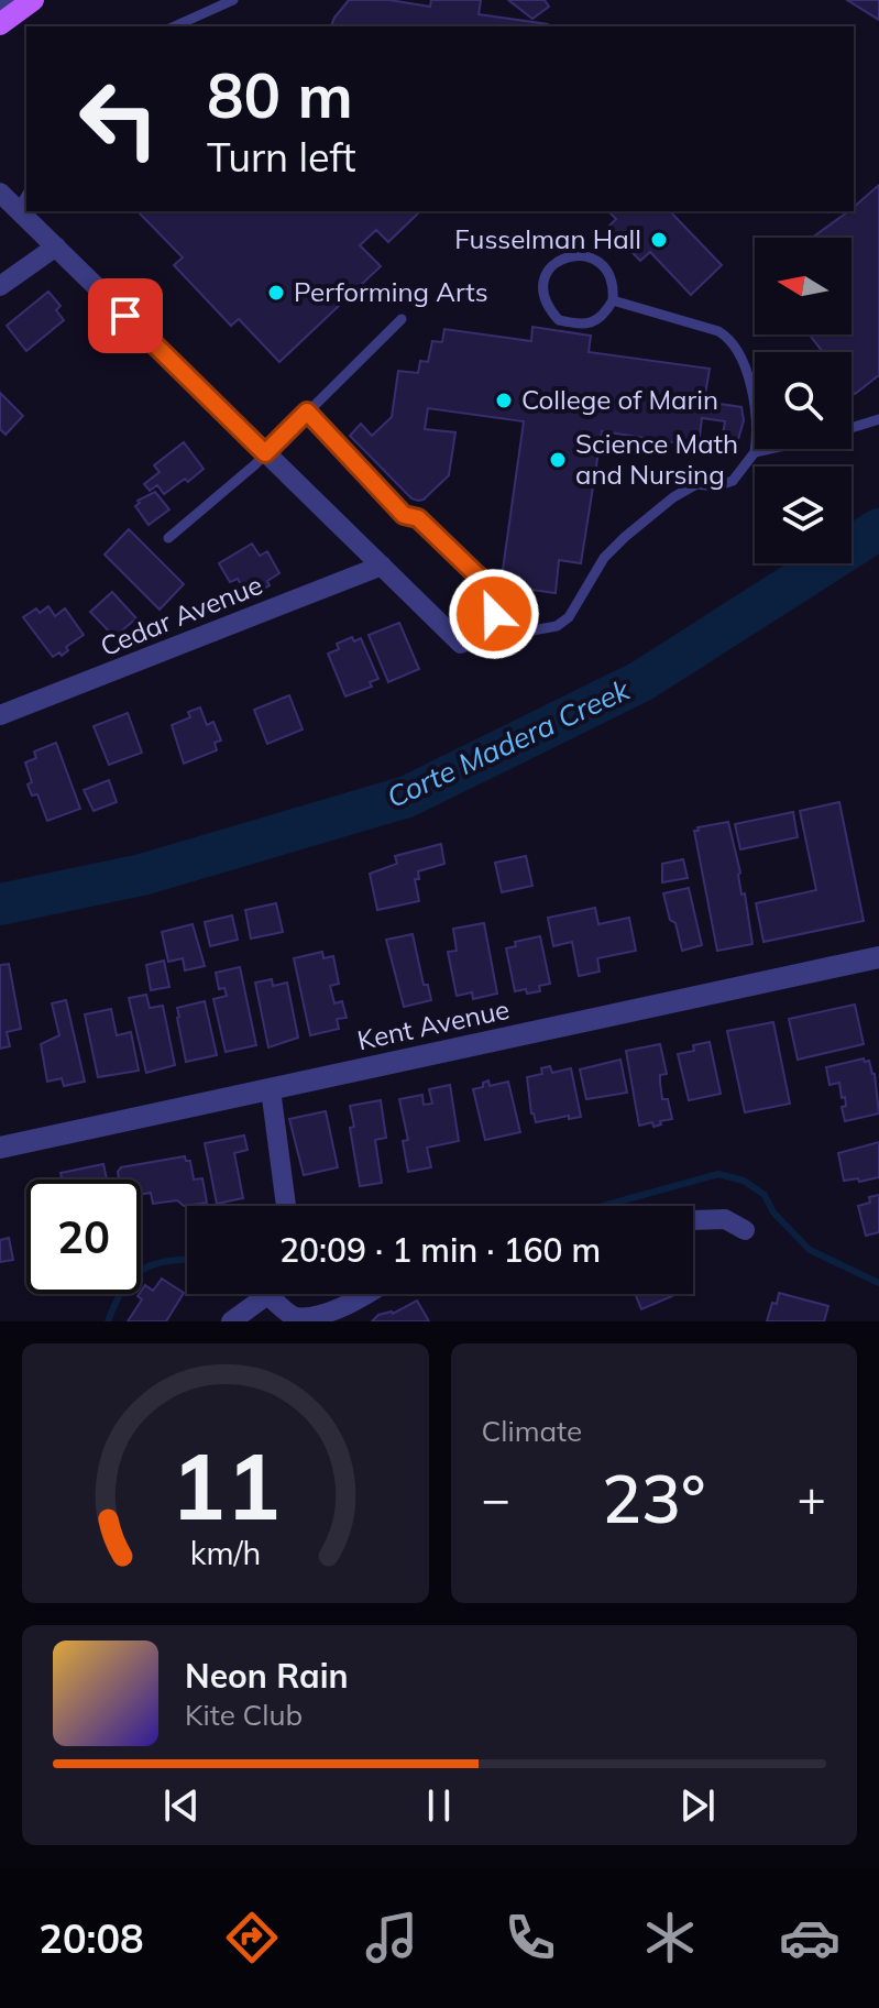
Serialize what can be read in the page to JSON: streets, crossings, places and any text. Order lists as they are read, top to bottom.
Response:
{
  "streets": {
    "street": ["Cedar Avenue", "Kent Avenue"]
  },
  "water": ["Corte Madera Creek"],
  "places": [
    "Fusselman Hall",
    "Performing Arts",
    "College of Marin",
    "Science Math and Nursing"
  ],
  "north": "left",
  "page": {
    "turn": ["80 m", "Turn left"],
    "limit": "20",
    "trip": "20:09 · 1 min · 160 m",
    "tile": "Climate",
    "heat": ["−", "23°", "+"],
    "song": ["Neon Rain", "Kite Club"],
    "tabs": "20:08",
    "gauge": ["11", "km/h"]
  }
}
